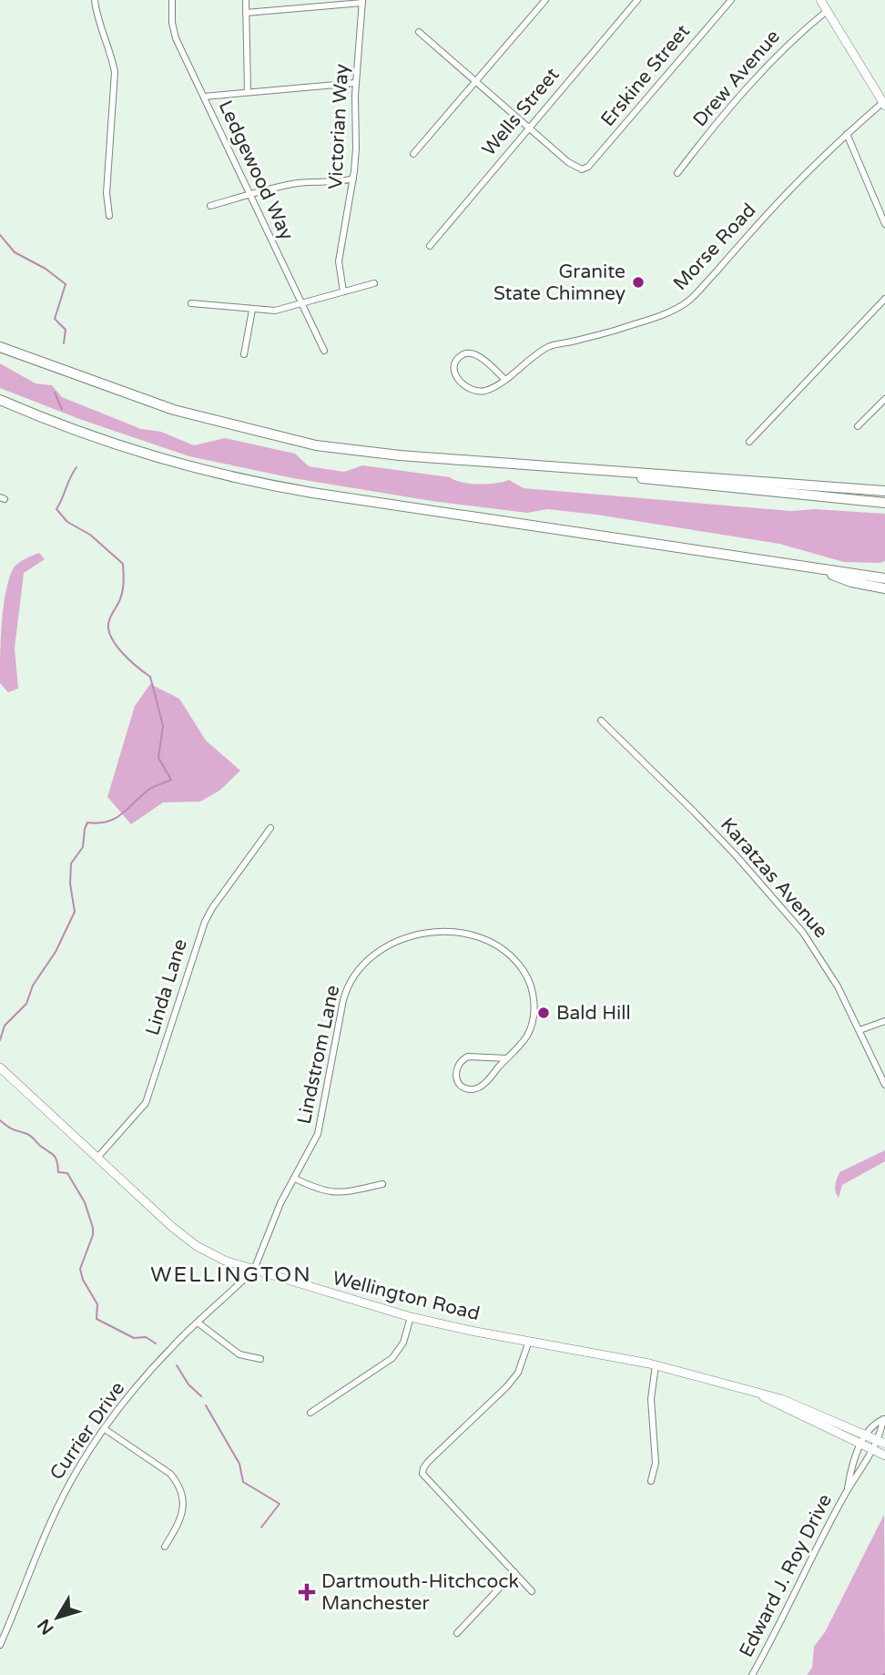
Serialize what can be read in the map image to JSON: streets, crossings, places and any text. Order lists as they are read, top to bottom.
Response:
{
  "streets": {
    "main road": ["Wellington Road"],
    "street": [
      "Erskine Street",
      "Drew Avenue",
      "Wells Street",
      "Victorian Way",
      "Ledgewood Way",
      "Morse Road",
      "Karatzas Avenue",
      "Linda Lane",
      "Lindstrom Lane",
      "Currier Drive",
      "Edward J. Roy Drive"
    ]
  },
  "crossings": [
    ["Erskine Street", "Wells Street"],
    ["Linda Lane", "Wellington Road"],
    ["Lindstrom Lane", "Wellington Road"],
    ["Lindstrom Lane", "Currier Drive"],
    ["Wellington Road", "Currier Drive"],
    ["Wellington Road", "Edward J. Roy Drive"]
  ],
  "districts": ["WELLINGTON"],
  "places": {
    "other": ["Granite State Chimney", "Bald Hill"],
    "health": ["Dartmouth-Hitchcock Manchester"]
  },
  "north": "bottom left"
}
